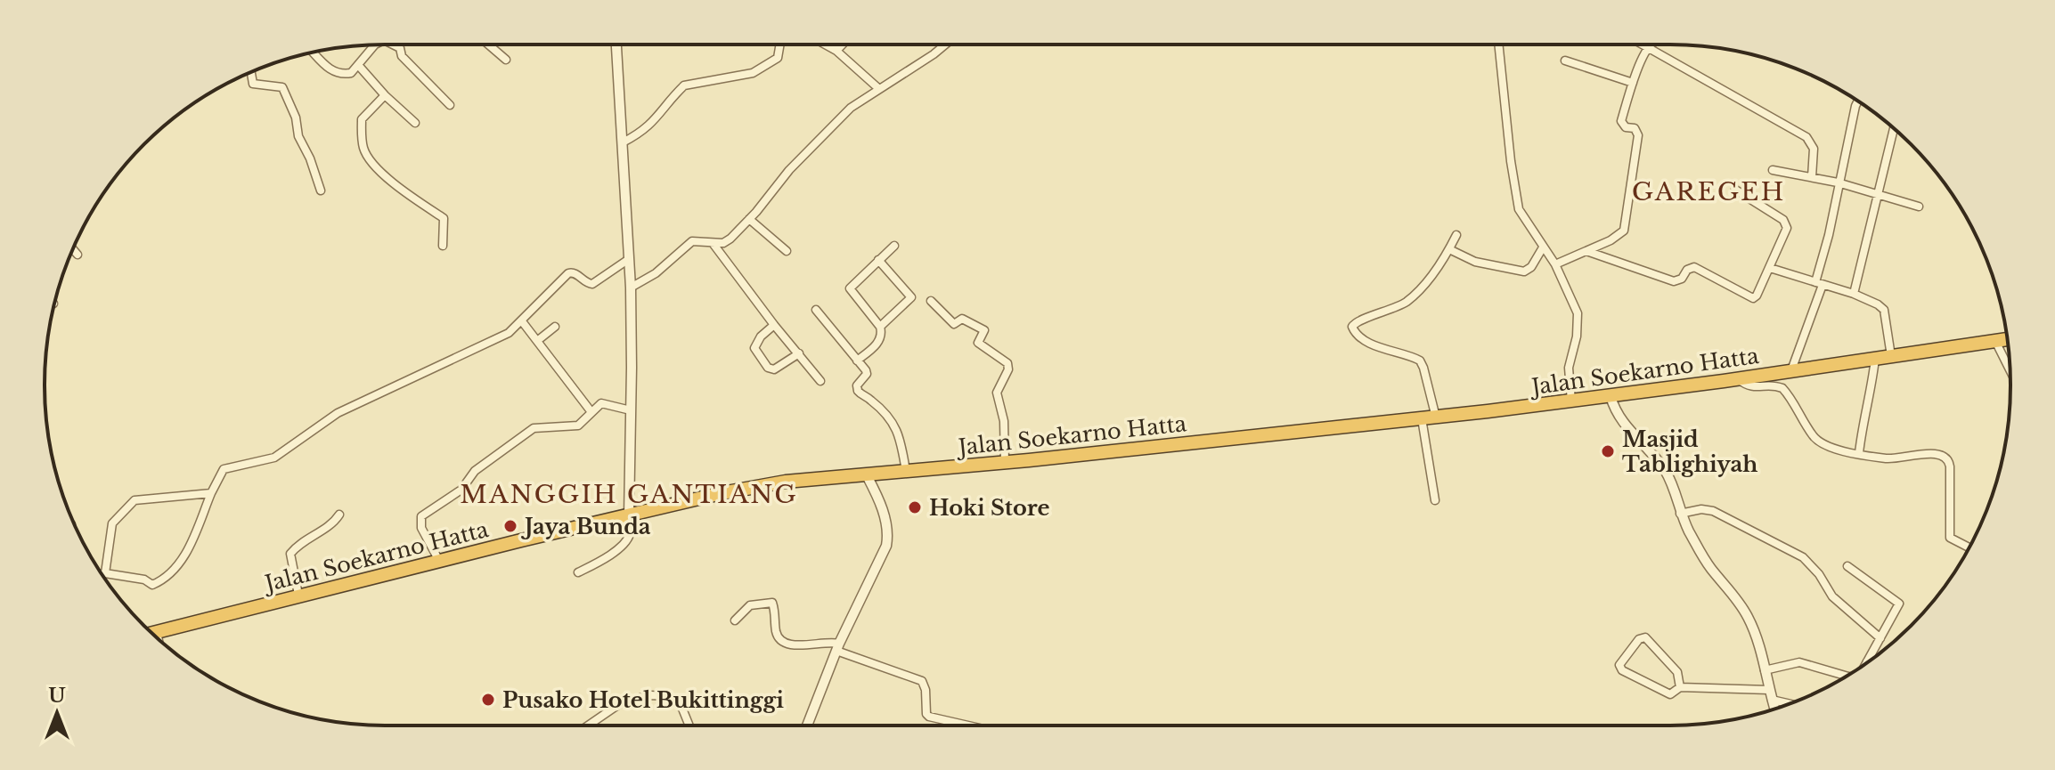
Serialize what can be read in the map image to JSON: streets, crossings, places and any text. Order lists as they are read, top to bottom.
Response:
{
  "streets": {
    "highway": ["Jalan Soekarno Hatta"]
  },
  "districts": ["GAREGEH", "MANGGIH GANTIANG"],
  "places": [
    "Masjid Tablighiyah",
    "Hoki Store",
    "Jaya Bunda",
    "Pusako Hotel Bukittinggi"
  ],
  "north": "top"
}
